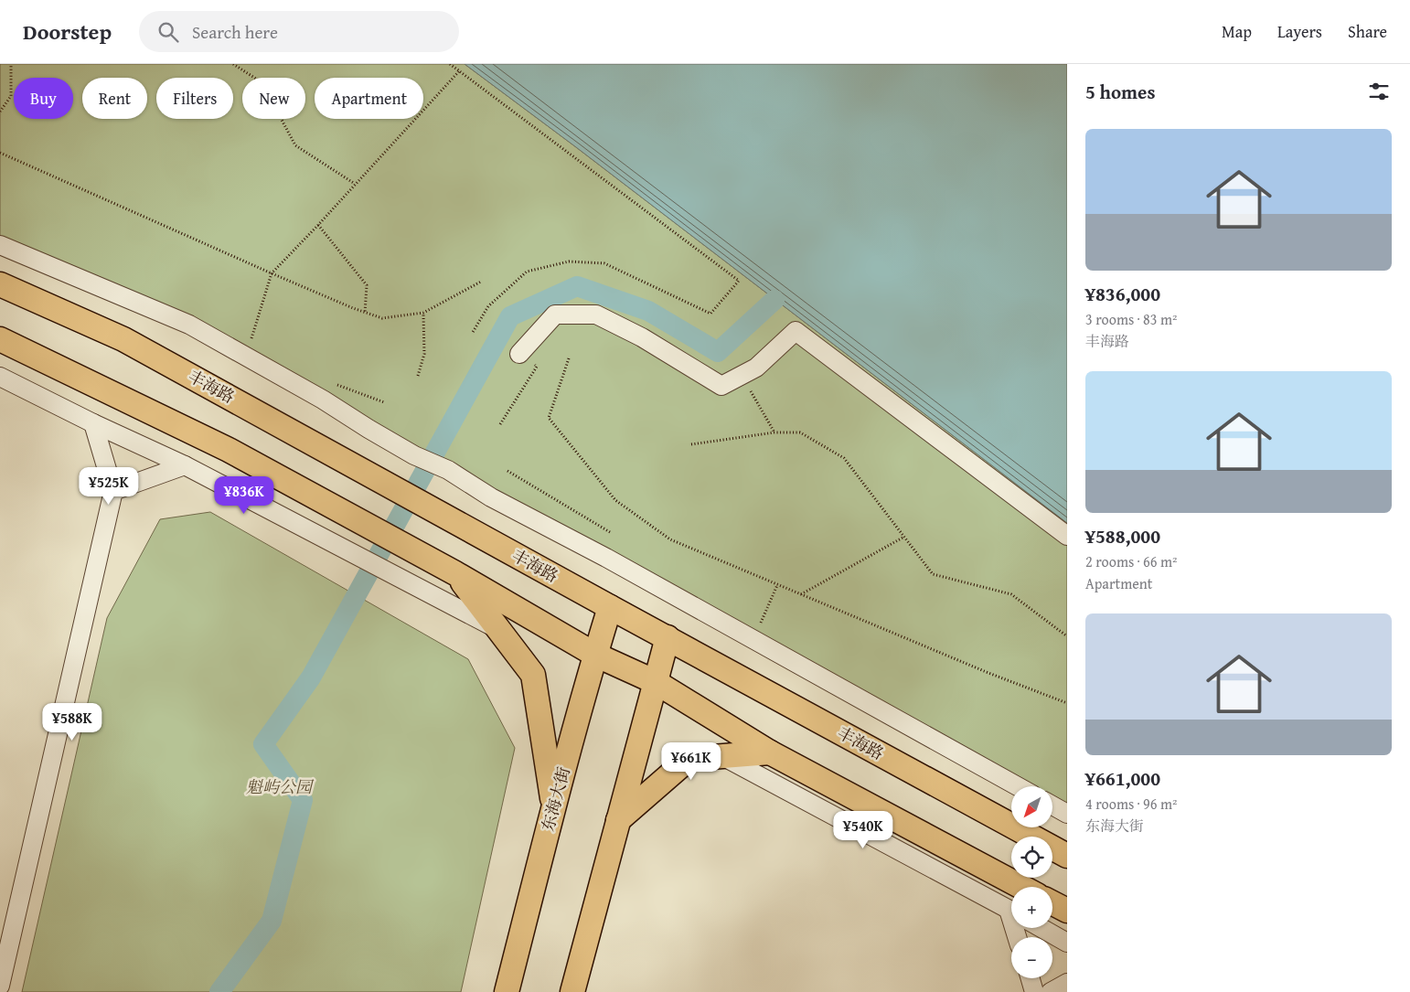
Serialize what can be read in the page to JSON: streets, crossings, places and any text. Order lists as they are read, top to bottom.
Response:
{
  "streets": {
    "main road": ["丰海路", "东海大街"]
  },
  "crossings": [
    ["丰海路", "东海大街"]
  ],
  "parks": ["魁屿公园"],
  "north": "bottom left",
  "page": {
    "header": "Doorstep",
    "search": "Search here",
    "nav": ["Map", "Layers", "Share"],
    "heading": "5 homes",
    "chip": [
      "Buy",
      "Rent",
      "Filters",
      "New",
      "Apartment"
    ],
    "list": [
      {
        "name": "¥836,000",
        "note": "3 rooms · 83 m² · 丰海路"
      },
      {
        "name": "¥588,000",
        "note": "2 rooms · 66 m² · Apartment"
      },
      {
        "name": "¥661,000",
        "note": "4 rooms · 96 m² · 东海大街"
      }
    ],
    "price": [
      "¥525K",
      "¥836K",
      "¥588K",
      "¥661K",
      "¥540K"
    ],
    "map_buttons": ["+", "−"]
  }
}
